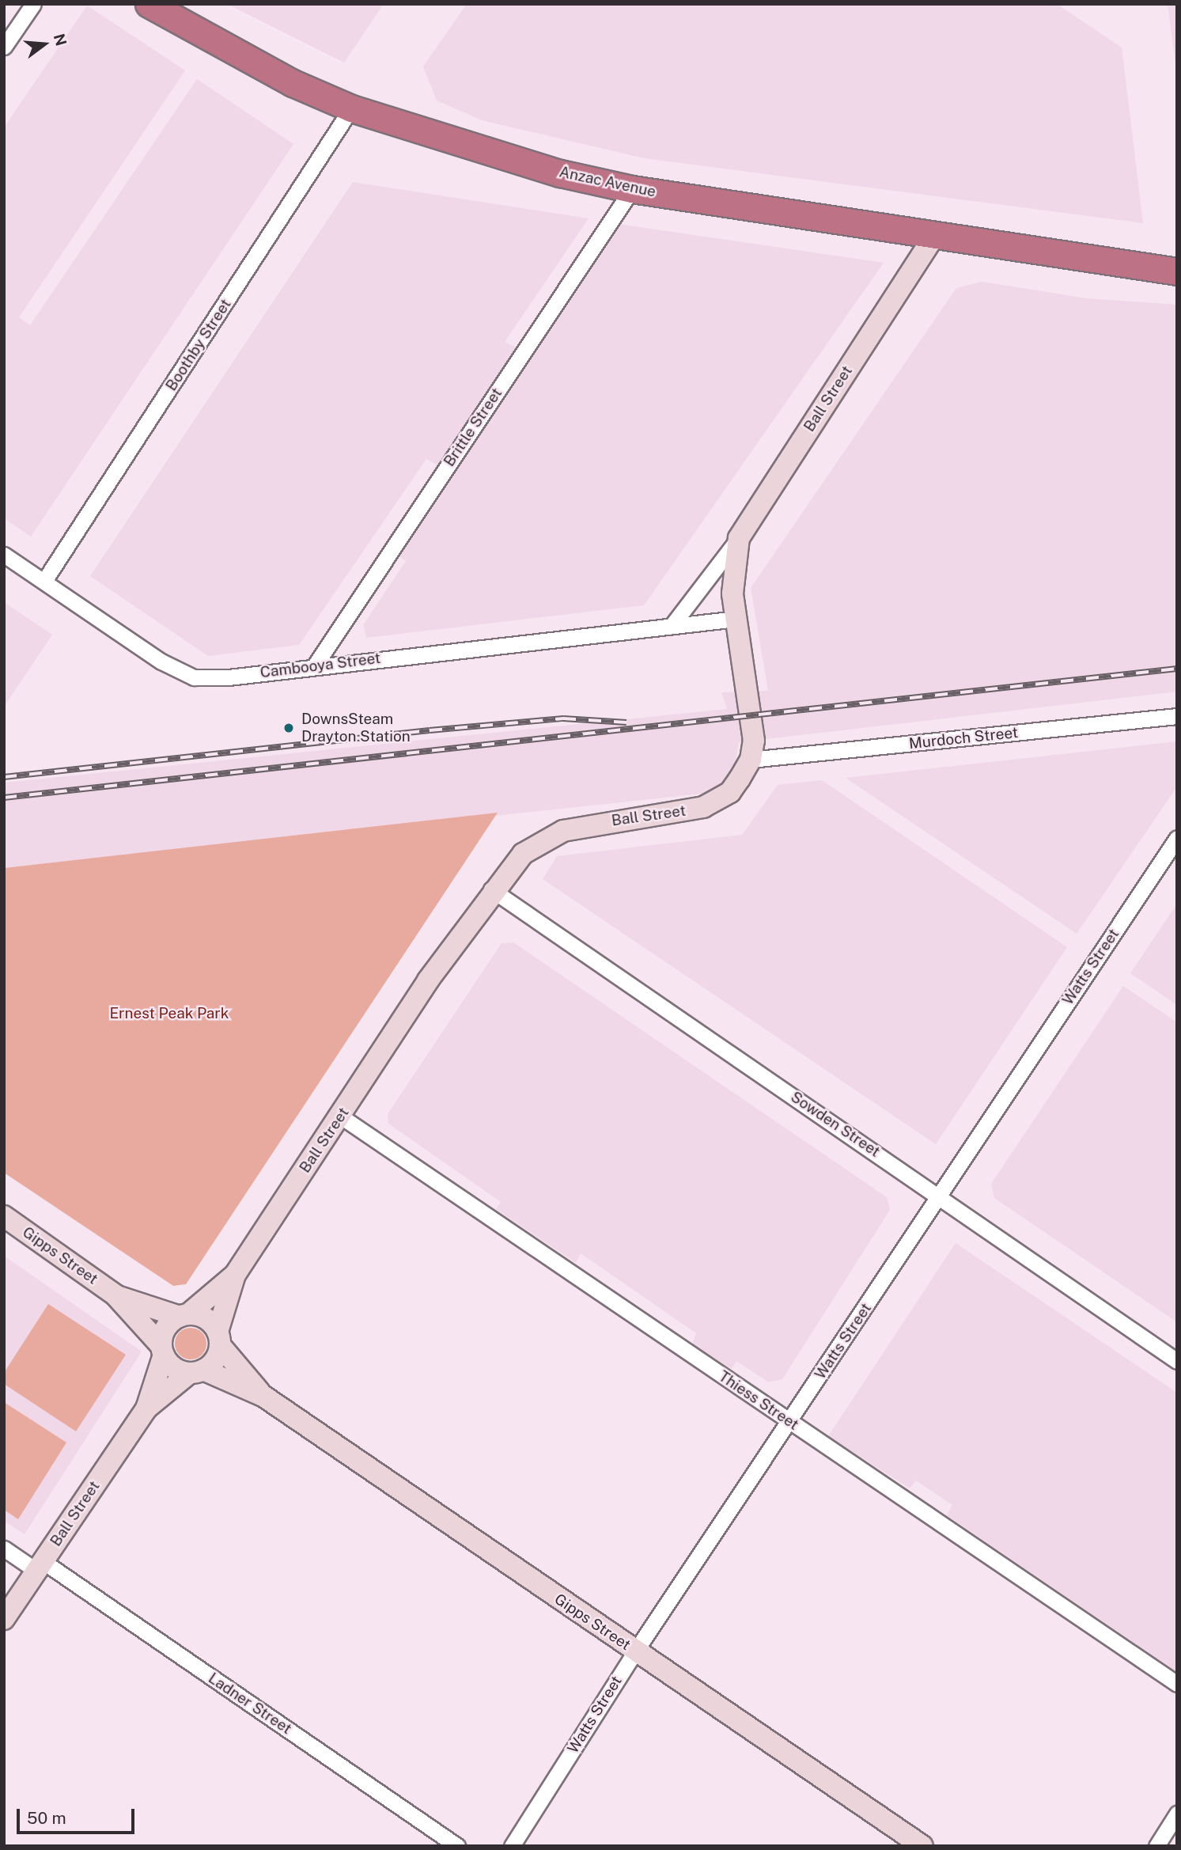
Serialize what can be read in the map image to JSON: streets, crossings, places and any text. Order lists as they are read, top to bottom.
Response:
{
  "streets": {
    "highway": ["Anzac Avenue"],
    "main road": ["Ball Street", "Gipps Street"],
    "street": [
      "Boothby Street",
      "Brittle Street",
      "Cambooya Street",
      "Murdoch Street",
      "Watts Street",
      "Sowden Street",
      "Thiess Street",
      "Ladner Street"
    ]
  },
  "crossings": [
    ["Anzac Avenue", "Boothby Street"],
    ["Anzac Avenue", "Ball Street"],
    ["Anzac Avenue", "Brittle Street"],
    ["Boothby Street", "Cambooya Street"],
    ["Ball Street", "Cambooya Street"],
    ["Ball Street", "Murdoch Street"],
    ["Ball Street", "Sowden Street"],
    ["Ball Street", "Gipps Street"],
    ["Ball Street", "Thiess Street"],
    ["Ball Street", "Ladner Street"],
    ["Brittle Street", "Cambooya Street"],
    ["Watts Street", "Sowden Street"],
    ["Watts Street", "Gipps Street"],
    ["Watts Street", "Thiess Street"]
  ],
  "parks": ["Ernest Peak Park"],
  "places": ["DownsSteam Drayton Station"],
  "scale_bar": "50 m",
  "north": "right"
}
